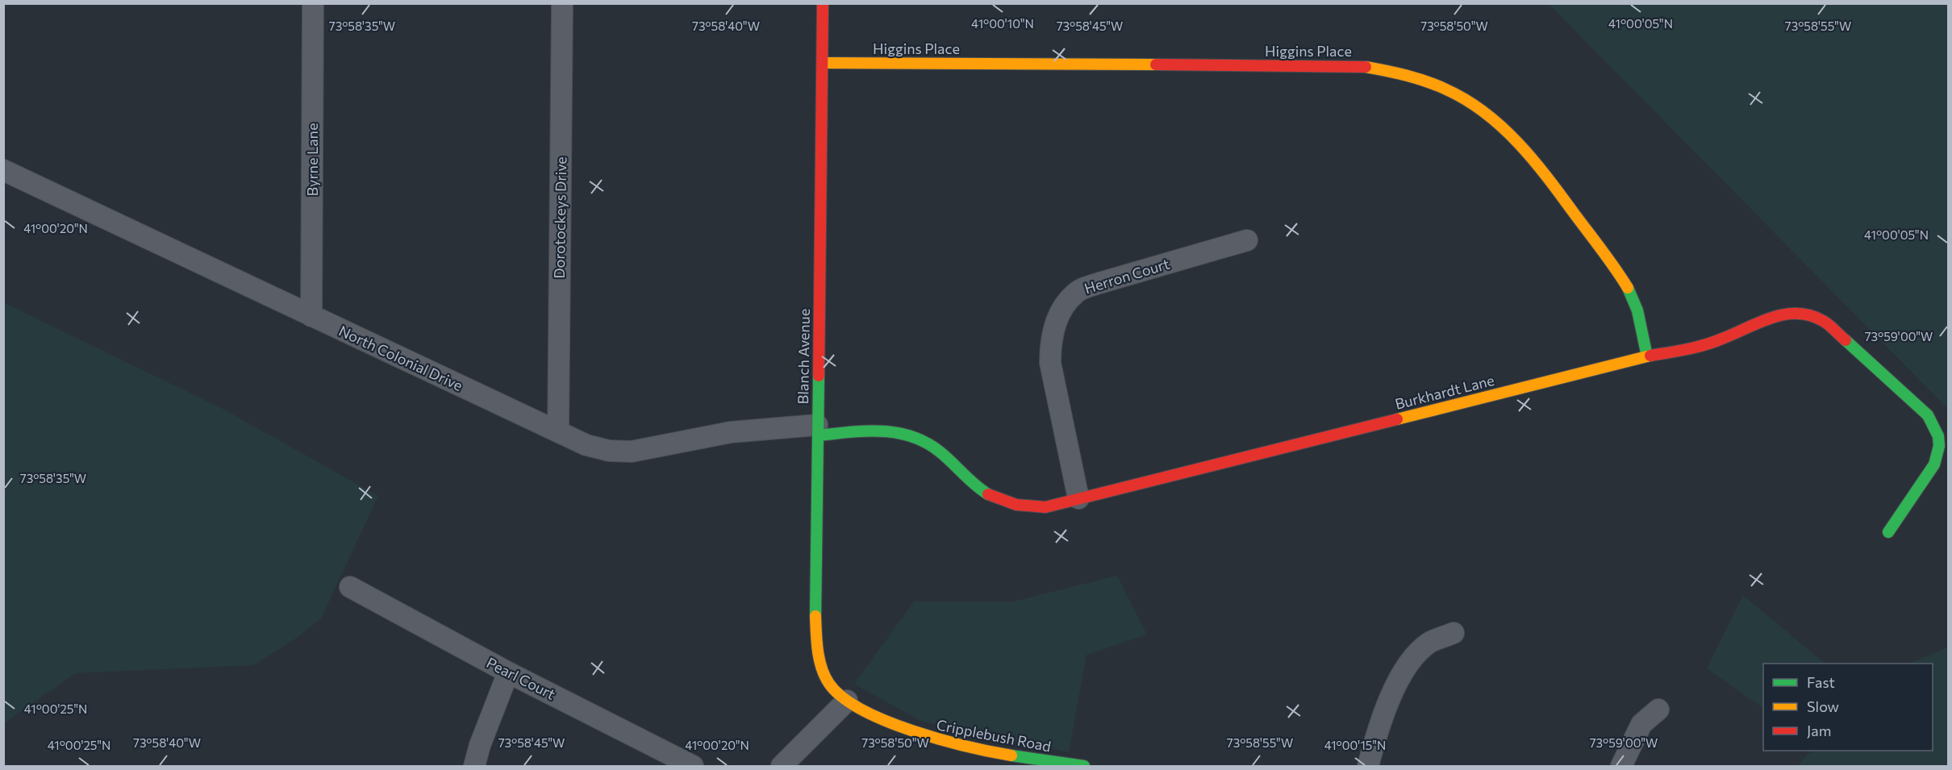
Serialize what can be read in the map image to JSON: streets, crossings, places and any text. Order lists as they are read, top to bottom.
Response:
{
  "streets": {
    "street": [
      "Higgins Place",
      "Byrne Lane",
      "Dorotockeys Drive",
      "Herron Court",
      "Blanch Avenue",
      "North Colonial Drive",
      "Burkhardt Lane",
      "Pearl Court",
      "Cripplebush Road"
    ]
  },
  "crossings": [
    ["Higgins Place", "Blanch Avenue"],
    ["Higgins Place", "Burkhardt Lane"],
    ["Byrne Lane", "North Colonial Drive"],
    ["Dorotockeys Drive", "North Colonial Drive"],
    ["Herron Court", "Burkhardt Lane"],
    ["Blanch Avenue", "North Colonial Drive"],
    ["Blanch Avenue", "Burkhardt Lane"],
    ["Blanch Avenue", "Cripplebush Road"],
    ["North Colonial Drive", "Burkhardt Lane"]
  ],
  "legend": ["Fast", "Slow", "Jam"],
  "coordinates": [
    "41°00'10\"N",
    "41°00'05\"N",
    "73°58'35\"W",
    "73°58'40\"W",
    "73°58'45\"W",
    "73°58'50\"W",
    "73°58'55\"W",
    "41°00'20\"N",
    "73°59'00\"W",
    "41°00'25\"N",
    "41°00'15\"N"
  ]
}
